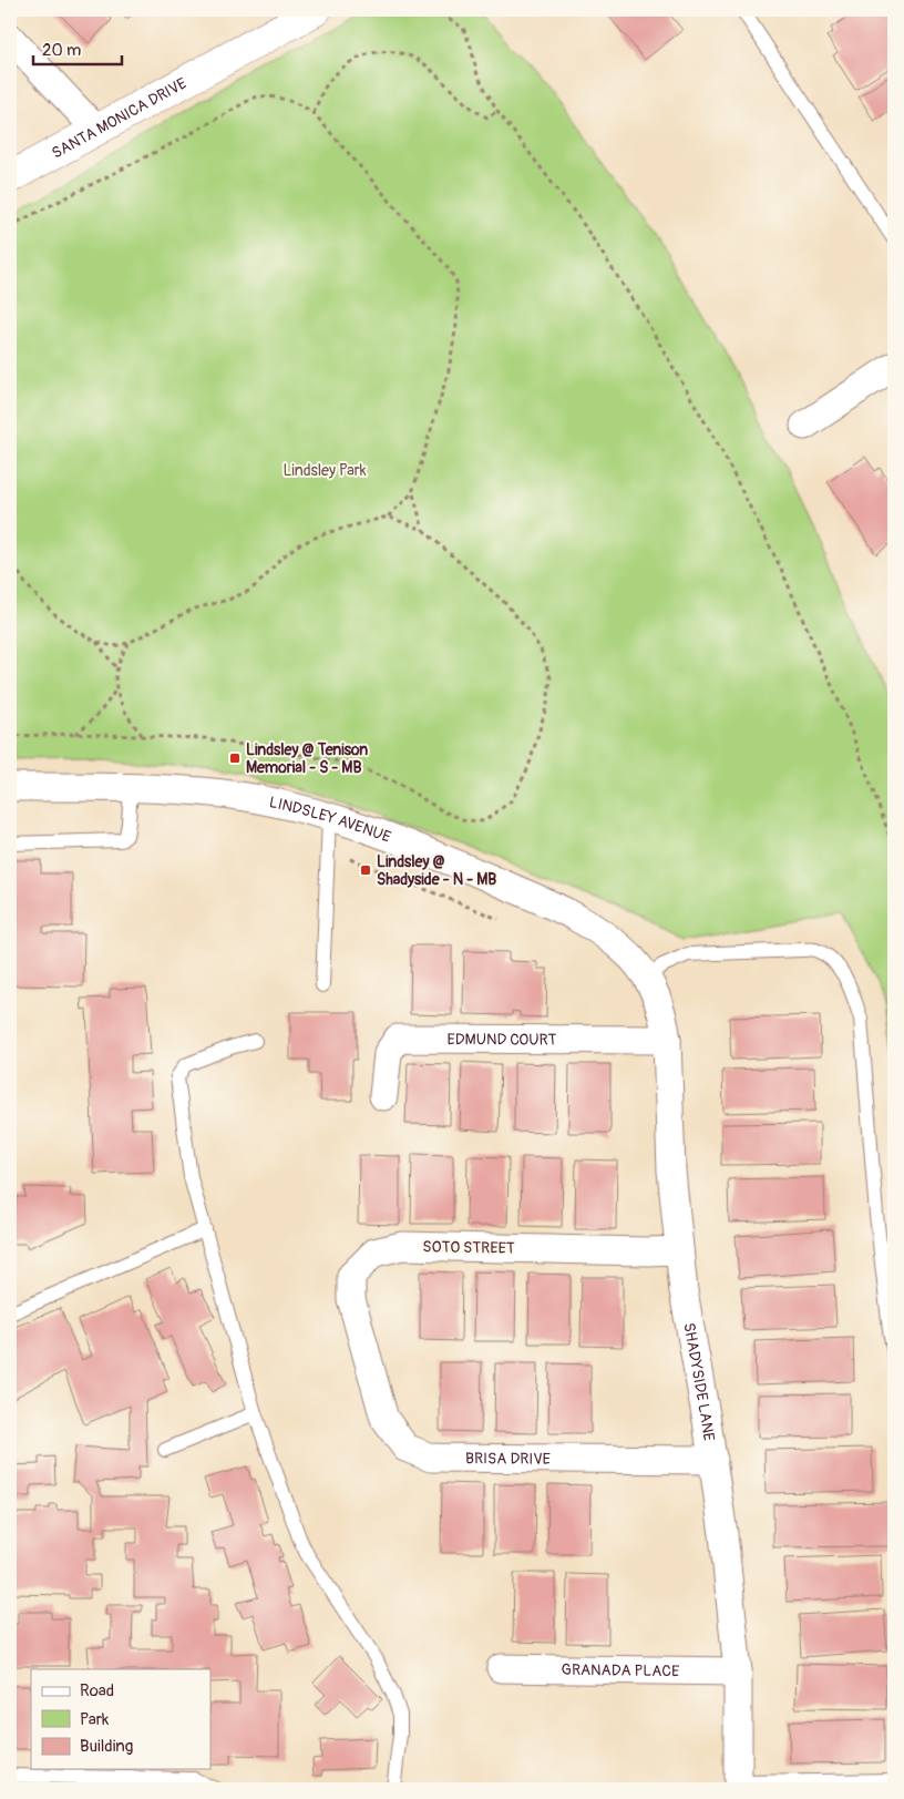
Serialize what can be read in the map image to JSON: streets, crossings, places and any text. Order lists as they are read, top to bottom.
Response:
{
  "streets": {
    "street": [
      "SANTA MONICA DRIVE",
      "LINDSLEY AVENUE",
      "EDMUND COURT",
      "SOTO STREET",
      "SHADYSIDE LANE",
      "BRISA DRIVE",
      "GRANADA PLACE"
    ]
  },
  "crossings": [
    ["LINDSLEY AVENUE", "SHADYSIDE LANE"],
    ["EDMUND COURT", "SHADYSIDE LANE"],
    ["SOTO STREET", "SHADYSIDE LANE"],
    ["SOTO STREET", "BRISA DRIVE"],
    ["SHADYSIDE LANE", "BRISA DRIVE"],
    ["SHADYSIDE LANE", "GRANADA PLACE"]
  ],
  "parks": ["Lindsley Park"],
  "places": {
    "transit": ["Lindsley @ Tenison Memorial - S - MB", "Lindsley @ Shadyside - N - MB"]
  },
  "legend": ["Road", "Park", "Building"],
  "scale_bar": "20 m"
}
